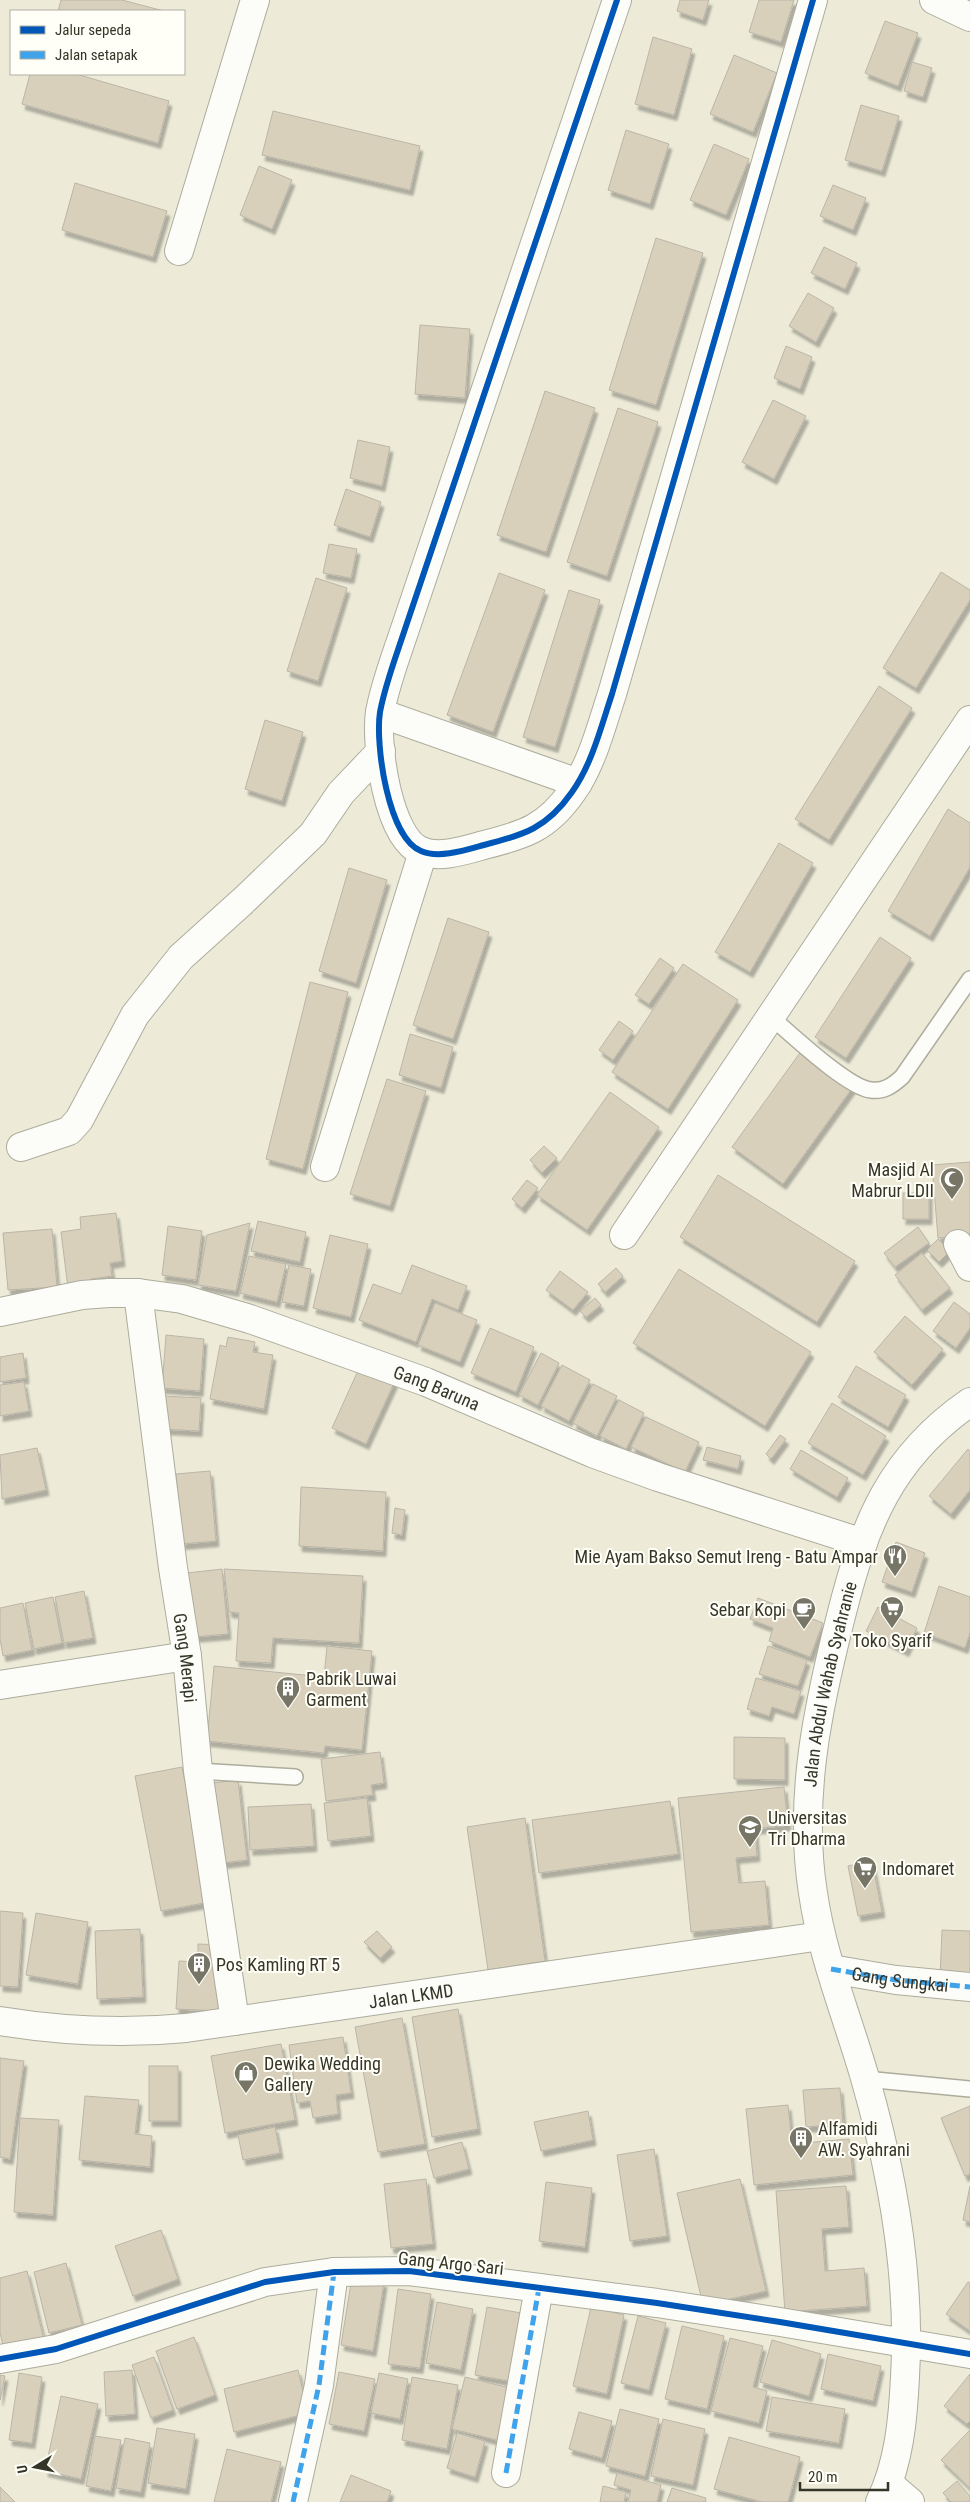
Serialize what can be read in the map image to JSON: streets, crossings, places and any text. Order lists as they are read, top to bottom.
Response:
{
  "streets": {
    "street": [
      "Gang Baruna",
      "Gang Merapi",
      "Jalan Abdul Wahab Syahranie",
      "Gang Sungkai",
      "Jalan LKMD",
      "Gang Argo Sari"
    ]
  },
  "crossings": [
    ["Gang Baruna", "Gang Merapi"],
    ["Gang Baruna", "Jalan Abdul Wahab Syahranie"],
    ["Gang Merapi", "Jalan LKMD"],
    ["Jalan Abdul Wahab Syahranie", "Gang Sungkai"],
    ["Jalan Abdul Wahab Syahranie", "Jalan LKMD"],
    ["Jalan Abdul Wahab Syahranie", "Gang Argo Sari"]
  ],
  "places": {
    "mosque": ["Masjid Al Mabrur LDII"],
    "restaurant": ["Mie Ayam Bakso Semut Ireng - Batu Ampar"],
    "supermarket": ["Toko Syarif", "Indomaret"],
    "cafe": ["Sebar Kopi"],
    "building": ["Pabrik Luwai Garment", "Pos Kamling RT 5", "Alfamidi AW. Syahrani"],
    "school or university": ["Universitas Tri Dharma"],
    "shop": ["Dewika Wedding Gallery"]
  },
  "legend": ["Jalur sepeda", "Jalan setapak"],
  "scale_bar": "20 m",
  "north": "left"
}
